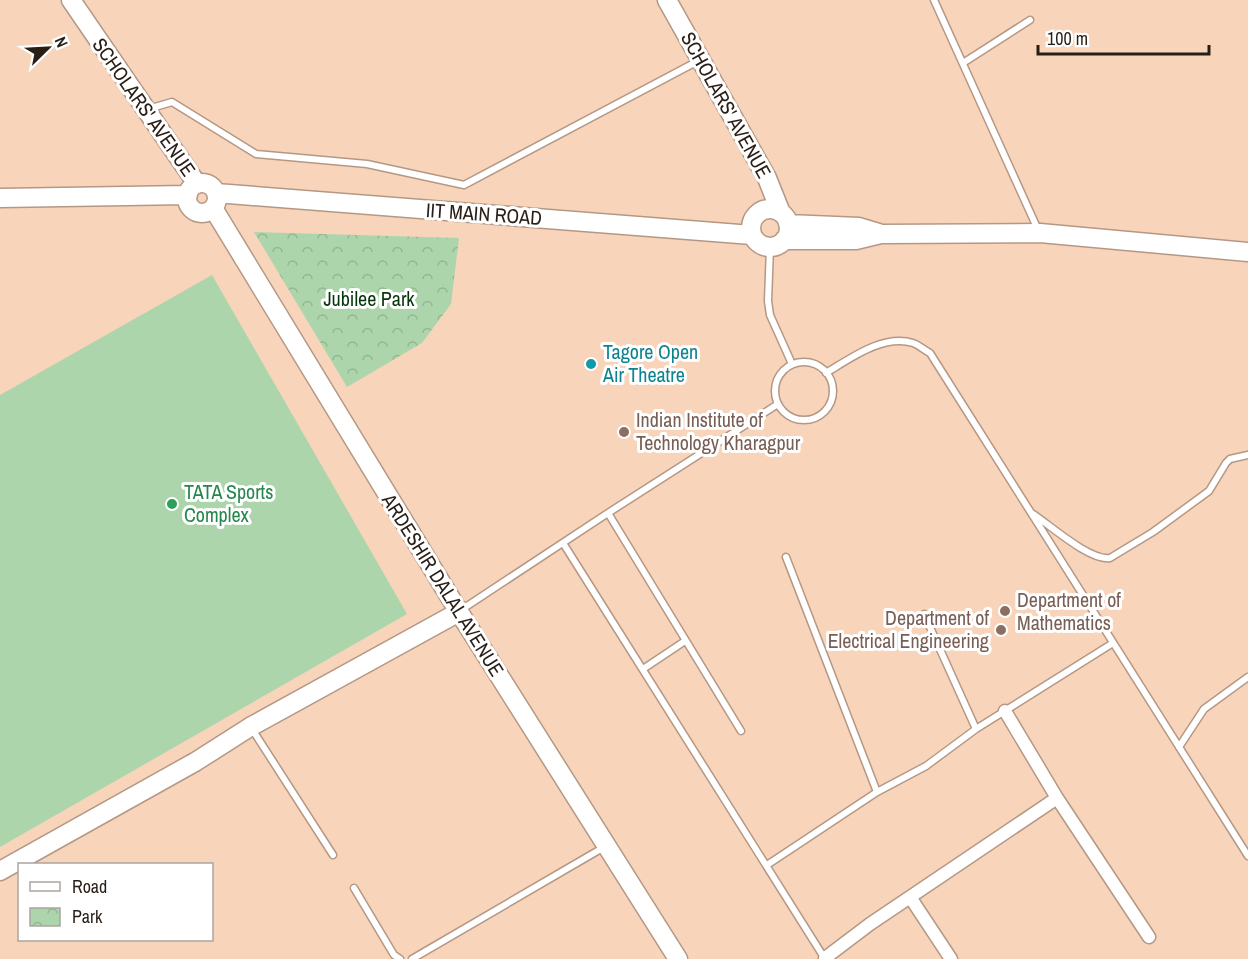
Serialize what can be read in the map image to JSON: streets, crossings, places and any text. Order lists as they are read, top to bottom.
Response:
{
  "streets": {
    "street": ["SCHOLARS' AVENUE", "IIT MAIN ROAD", "ARDESHIR DALAL AVENUE"]
  },
  "crossings": [
    ["SCHOLARS' AVENUE", "IIT MAIN ROAD"],
    ["SCHOLARS' AVENUE", "ARDESHIR DALAL AVENUE"],
    ["IIT MAIN ROAD", "ARDESHIR DALAL AVENUE"]
  ],
  "parks": ["Jubilee Park"],
  "places": [
    "Tagore Open Air Theatre",
    "Indian Institute of Technology Kharagpur",
    "TATA Sports Complex",
    "Department of Mathematics",
    "Department of Electrical Engineering"
  ],
  "legend": ["Road", "Park"],
  "scale_bar": "100 m",
  "north": "top right"
}
